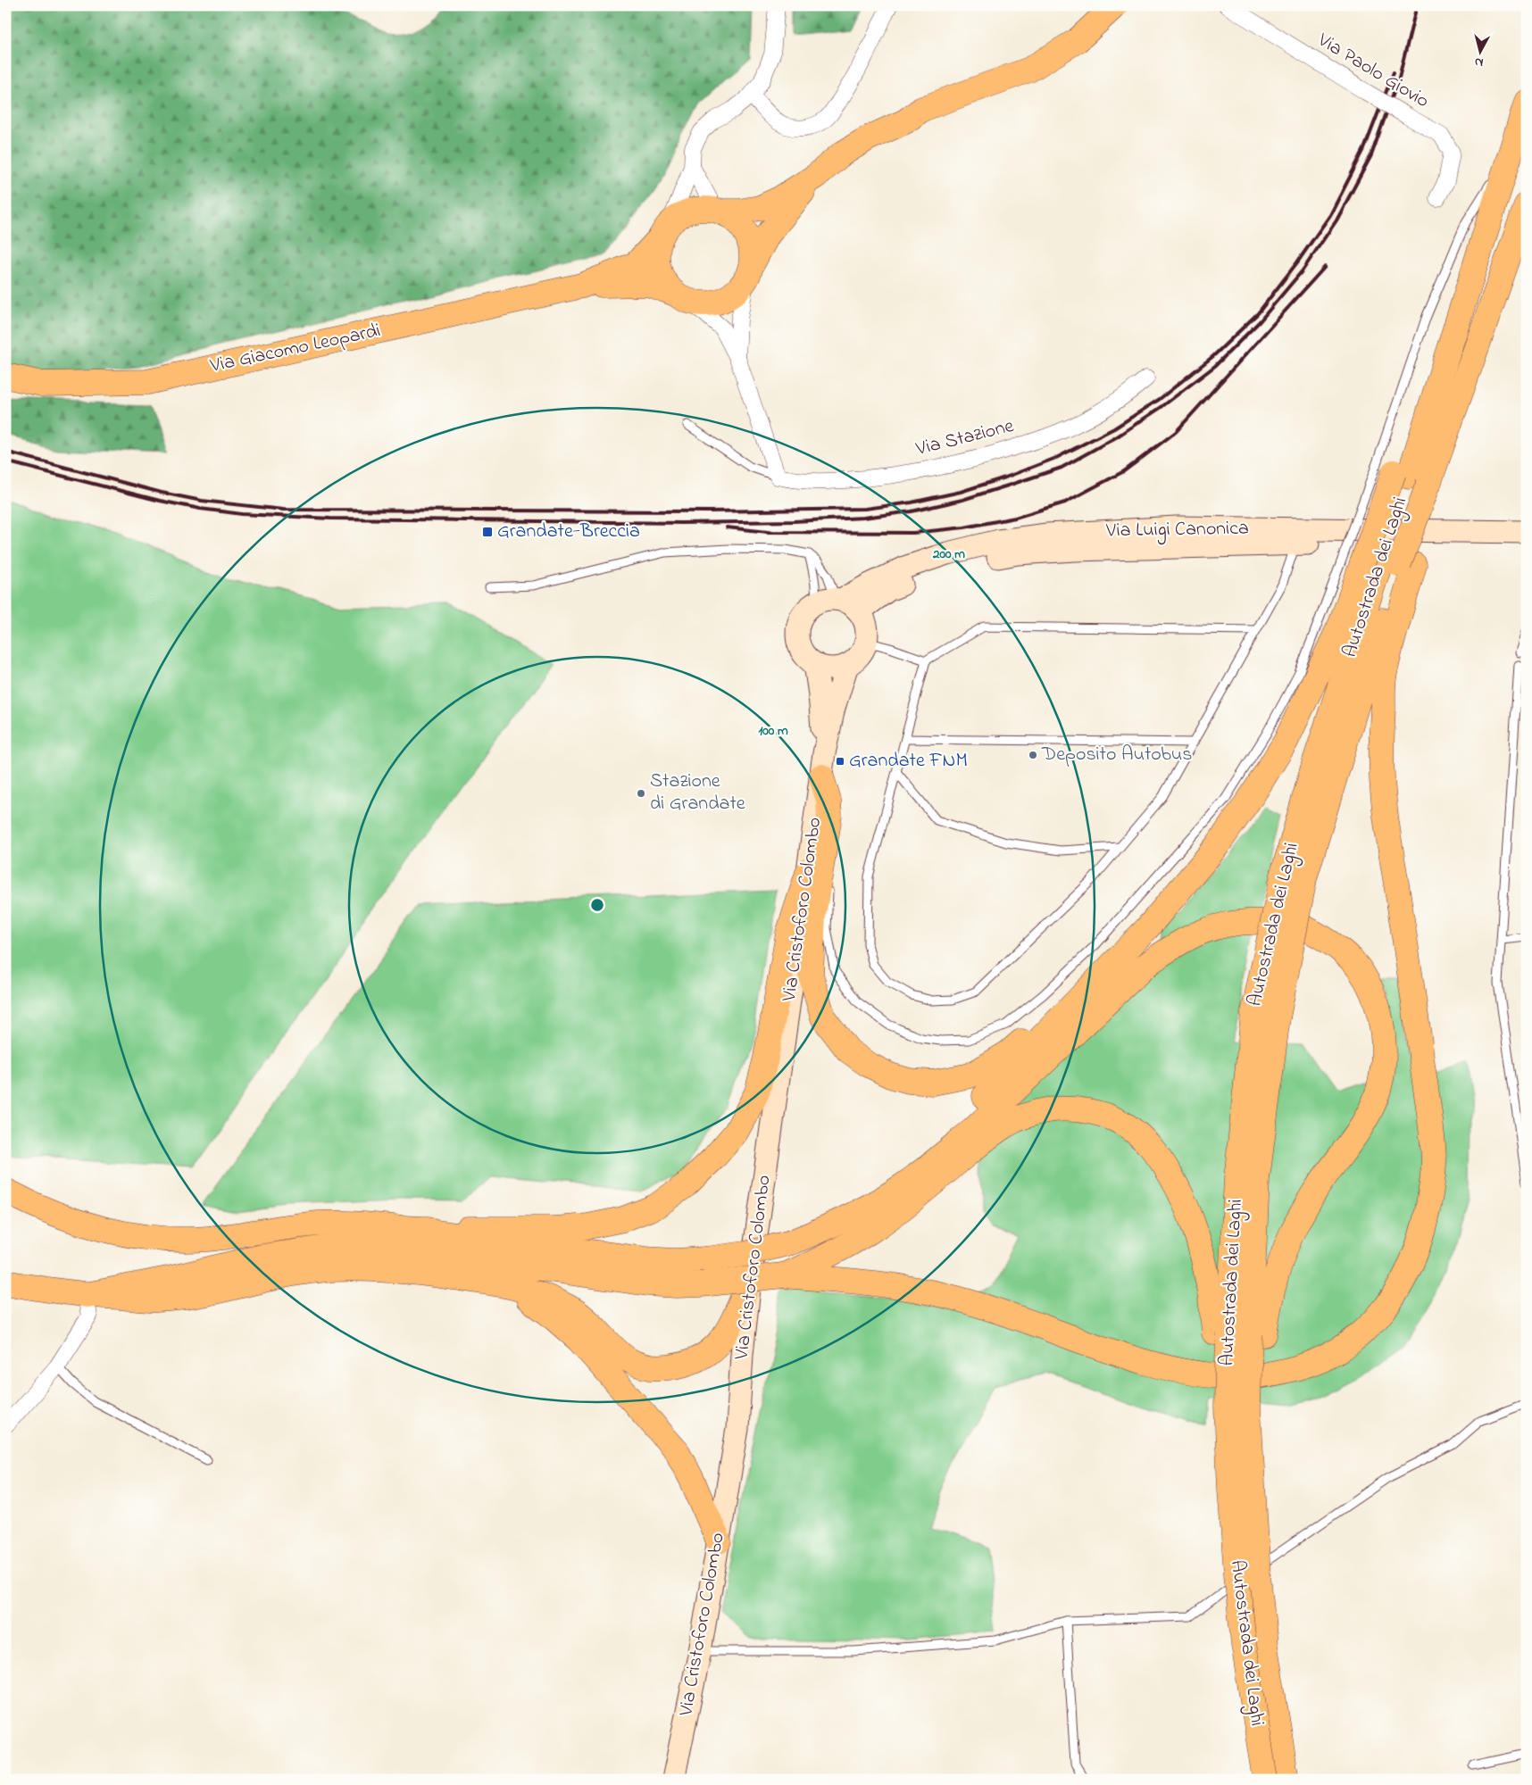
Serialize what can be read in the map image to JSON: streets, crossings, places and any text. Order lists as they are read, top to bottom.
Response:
{
  "streets": {
    "main road": ["Via Giacomo Leopardi", "Autostrada dei Laghi"],
    "street": [
      "Via Paolo Giovio",
      "Via Stazione",
      "Via Luigi Canonica",
      "Via Cristoforo Colombo"
    ]
  },
  "crossings": [
    ["Via Luigi Canonica", "Via Cristoforo Colombo"]
  ],
  "places": {
    "transit": ["Grandate-Breccia", "Grandate FNM"],
    "other": ["Deposito Autobus", "Stazione di Grandate"]
  },
  "north": "bottom",
  "rings": ["200 m", "100 m"]
}
